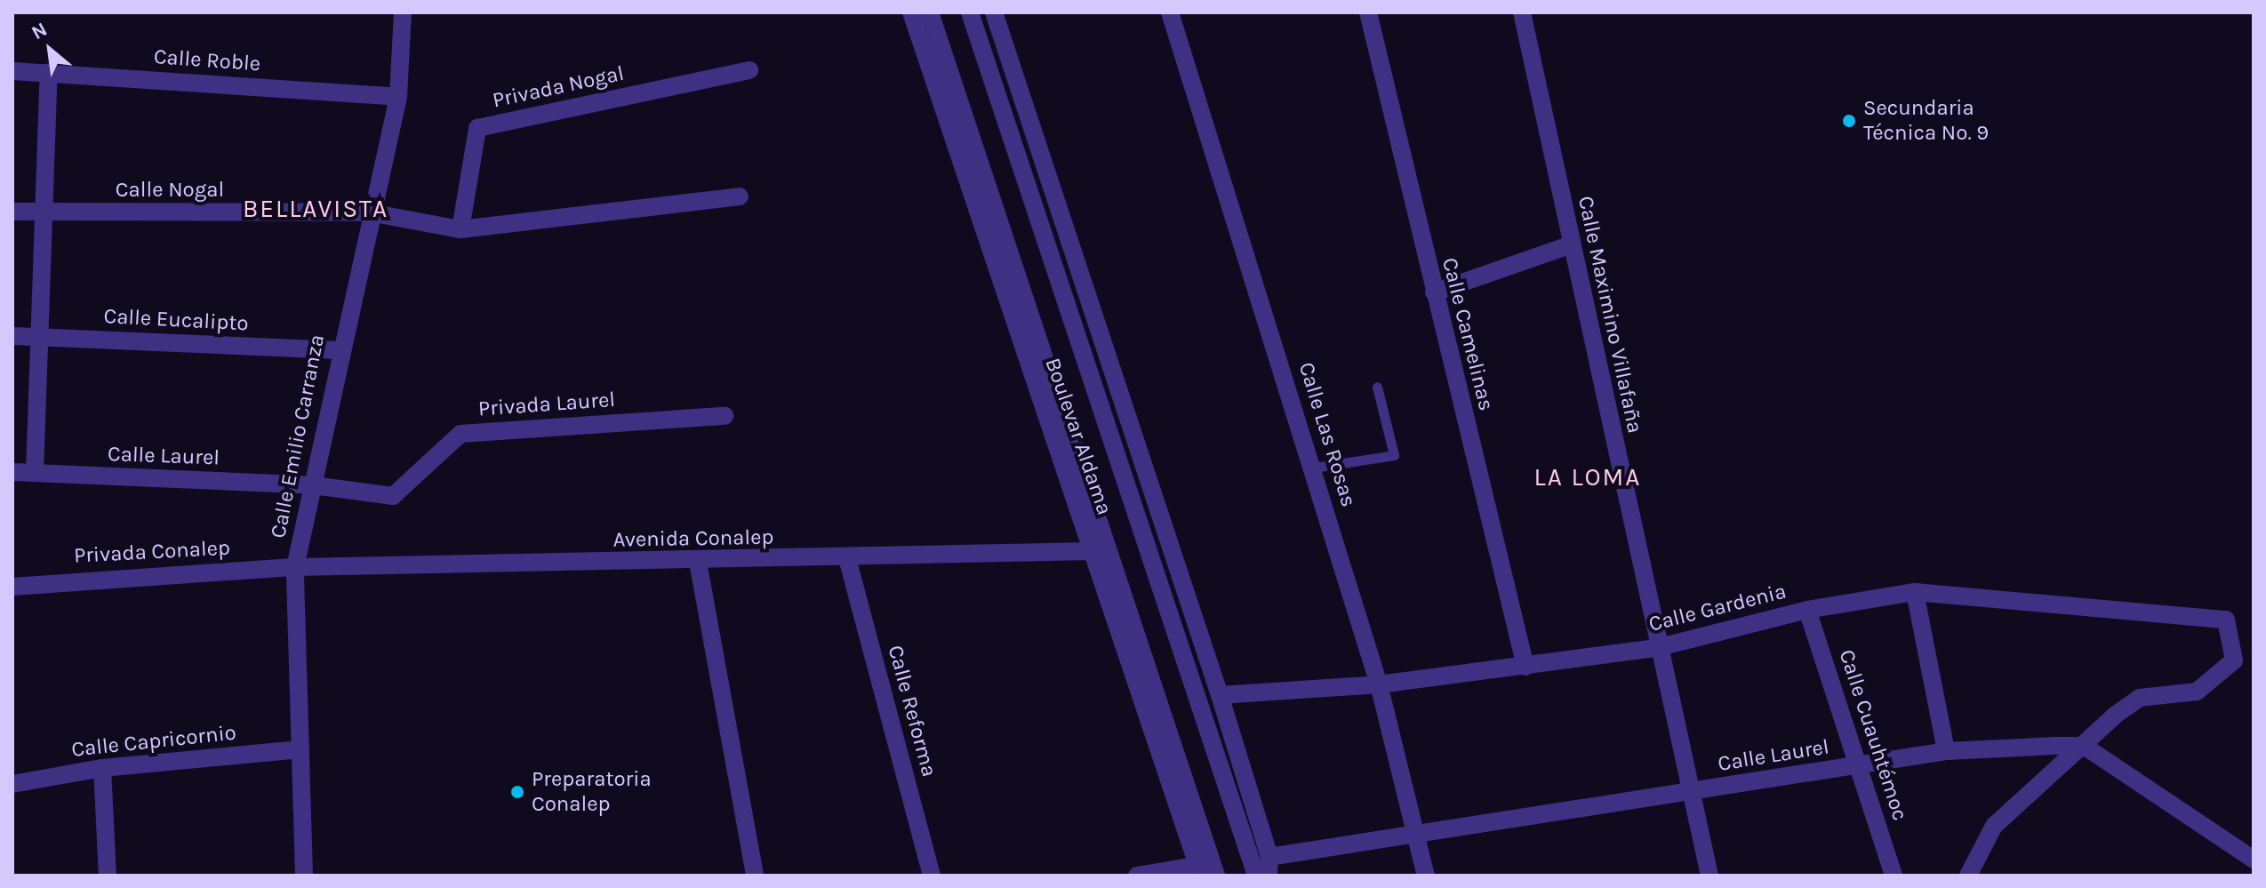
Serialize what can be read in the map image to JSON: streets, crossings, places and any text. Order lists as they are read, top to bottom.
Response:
{
  "streets": {
    "street": [
      "Calle Roble",
      "Privada Nogal",
      "Calle Nogal",
      "Calle Maximino Villafaña",
      "Calle Eucalipto",
      "Calle Camelinas",
      "Privada Laurel",
      "Calle Las Rosas",
      "Calle Emilio Carranza",
      "Boulevar Aldama",
      "Calle Laurel",
      "Avenida Conalep",
      "Privada Conalep",
      "Calle Gardenia",
      "Calle Reforma",
      "Calle Cuauhtémoc",
      "Calle Capricornio"
    ]
  },
  "crossings": [
    ["Calle Roble", "Calle Emilio Carranza"],
    ["Calle Nogal", "Calle Emilio Carranza"],
    ["Calle Maximino Villafaña", "Calle Laurel"],
    ["Calle Maximino Villafaña", "Calle Gardenia"],
    ["Calle Eucalipto", "Calle Emilio Carranza"],
    ["Calle Camelinas", "Calle Gardenia"],
    ["Privada Laurel", "Calle Emilio Carranza"],
    ["Privada Laurel", "Calle Laurel"],
    ["Calle Las Rosas", "Calle Laurel"],
    ["Calle Las Rosas", "Calle Gardenia"],
    ["Calle Emilio Carranza", "Calle Laurel"],
    ["Calle Emilio Carranza", "Avenida Conalep"],
    ["Calle Emilio Carranza", "Privada Conalep"],
    ["Calle Emilio Carranza", "Calle Capricornio"],
    ["Boulevar Aldama", "Avenida Conalep"],
    ["Calle Laurel", "Calle Gardenia"],
    ["Calle Laurel", "Calle Cuauhtémoc"],
    ["Avenida Conalep", "Privada Conalep"],
    ["Avenida Conalep", "Calle Reforma"],
    ["Calle Gardenia", "Calle Cuauhtémoc"]
  ],
  "districts": ["BELLAVISTA", "LA LOMA"],
  "places": ["Secundaria Técnica No. 9", "Preparatoria Conalep"],
  "north": "top left"
}
